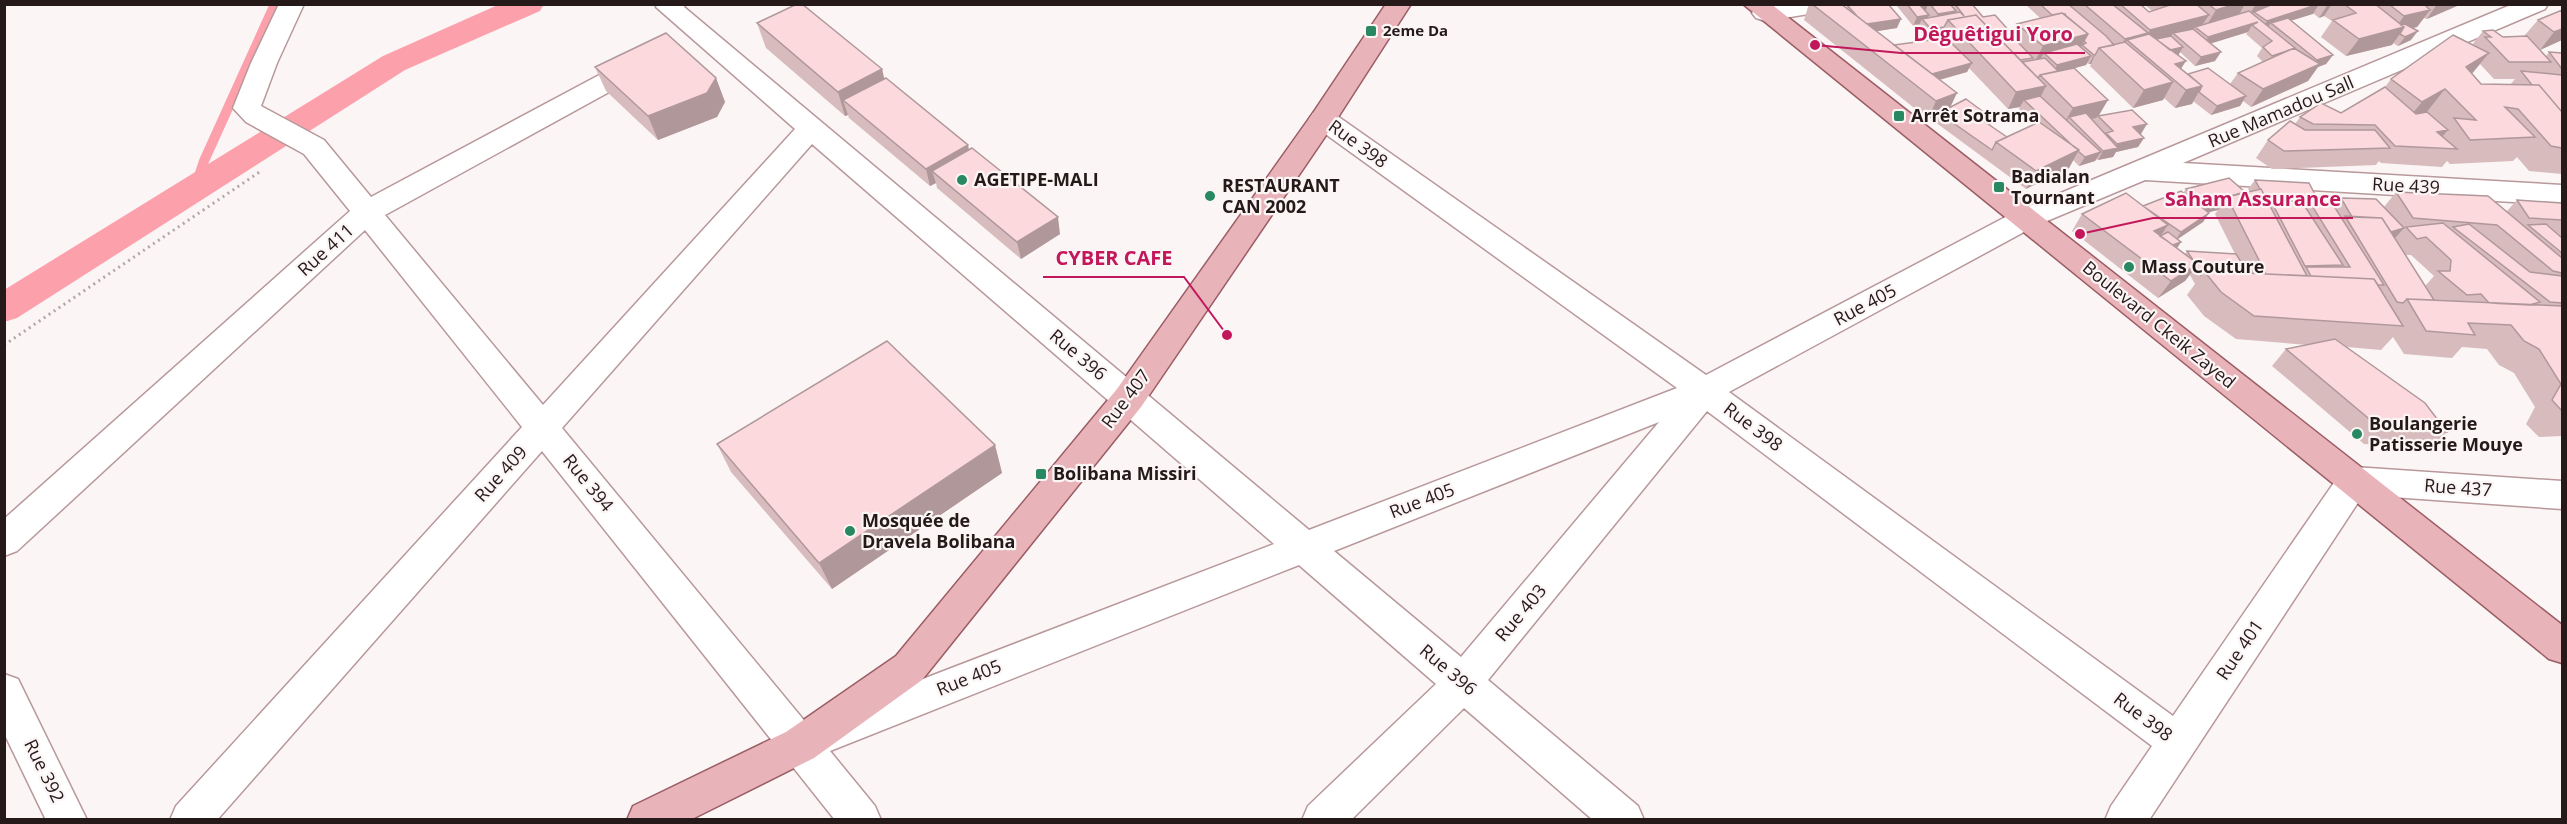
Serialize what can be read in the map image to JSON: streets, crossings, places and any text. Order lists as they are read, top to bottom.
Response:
{
  "streets": {
    "main road": ["Boulevard Ckeik Zayed", "Rue 407"],
    "street": [
      "Rue Mamadou Sall",
      "Rue 398",
      "Rue 439",
      "Rue 411",
      "Rue 405",
      "Rue 396",
      "Rue 409",
      "Rue 394",
      "Rue 437",
      "Rue 403",
      "Rue 401",
      "Rue 392"
    ]
  },
  "crossings": [
    ["Rue Mamadou Sall", "Rue 439"],
    ["Rue Mamadou Sall", "Rue 405"],
    ["Rue Mamadou Sall", "Boulevard Ckeik Zayed"],
    ["Rue 398", "Rue 405"],
    ["Rue 398", "Rue 407"],
    ["Rue 398", "Rue 403"],
    ["Rue 398", "Rue 401"],
    ["Rue 411", "Rue 396"],
    ["Rue 411", "Rue 394"],
    ["Rue 405", "Boulevard Ckeik Zayed"],
    ["Rue 405", "Rue 396"],
    ["Rue 405", "Rue 407"],
    ["Rue 405", "Rue 394"],
    ["Rue 405", "Rue 403"],
    ["Boulevard Ckeik Zayed", "Rue 437"],
    ["Boulevard Ckeik Zayed", "Rue 401"],
    ["Rue 396", "Rue 407"],
    ["Rue 396", "Rue 409"],
    ["Rue 396", "Rue 403"],
    ["Rue 407", "Rue 394"],
    ["Rue 409", "Rue 394"],
    ["Rue 437", "Rue 401"]
  ],
  "places": {
    "transit": [
      "2eme Da",
      "Arrêt Sotrama",
      "Badialan Tournant",
      "Bolibana Missiri"
    ],
    "other": [
      "Dêguêtigui Yoro",
      "AGETIPE-MALI",
      "RESTAURANT CAN 2002",
      "Saham Assurance",
      "Mass Couture",
      "CYBER CAFE",
      "Boulangerie Patisserie Mouye",
      "Mosquée de Dravela Bolibana"
    ]
  }
}
